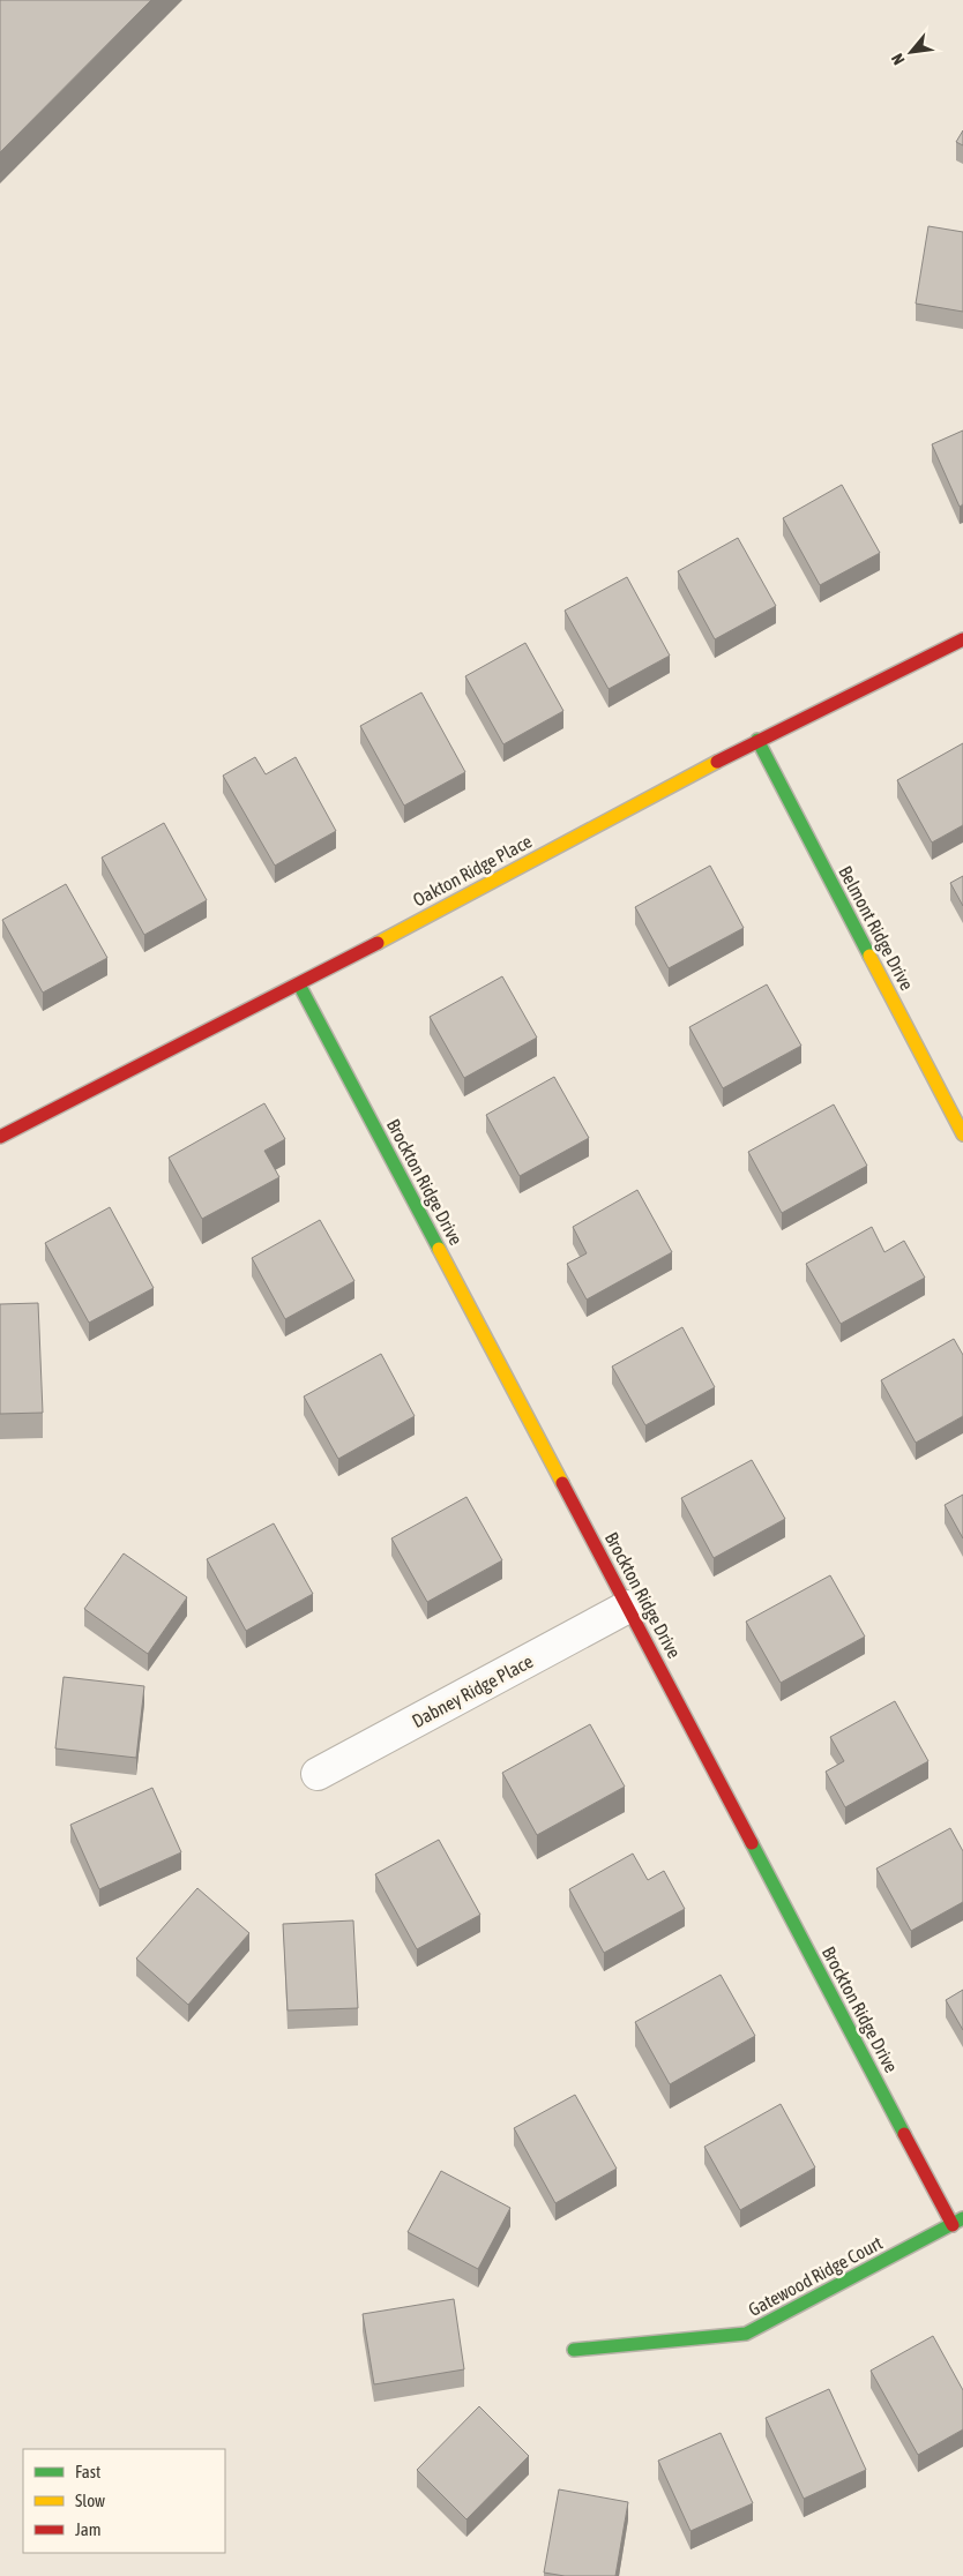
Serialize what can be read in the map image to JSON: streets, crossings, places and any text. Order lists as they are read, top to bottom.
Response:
{
  "streets": {
    "street": [
      "Oakton Ridge Place",
      "Belmont Ridge Drive",
      "Brockton Ridge Drive",
      "Dabney Ridge Place",
      "Gatewood Ridge Court"
    ]
  },
  "crossings": [
    ["Oakton Ridge Place", "Belmont Ridge Drive"],
    ["Oakton Ridge Place", "Brockton Ridge Drive"],
    ["Brockton Ridge Drive", "Dabney Ridge Place"],
    ["Brockton Ridge Drive", "Gatewood Ridge Court"]
  ],
  "legend": ["Fast", "Slow", "Jam"],
  "north": "bottom left"
}
